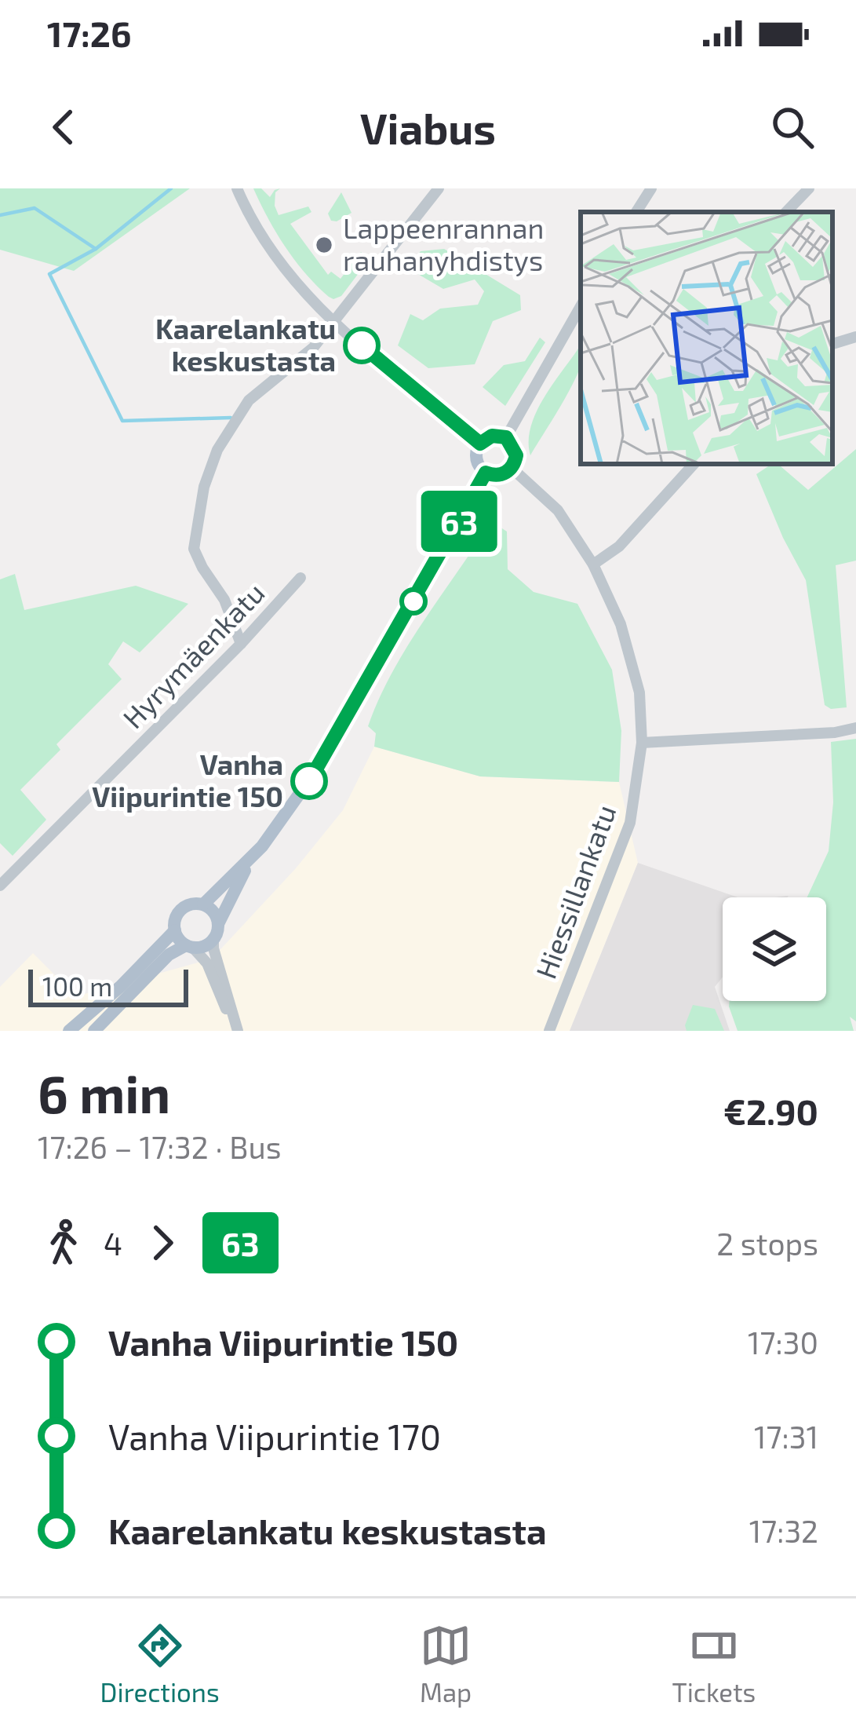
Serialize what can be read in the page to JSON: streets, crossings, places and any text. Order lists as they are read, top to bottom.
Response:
{
  "streets": {
    "street": ["Hyrymäenkatu", "Hiessillankatu"]
  },
  "places": ["Lappeenrannan rauhanyhdistys", "Kaarelankatu keskustasta", "Vanha Viipurintie 150"],
  "lines": ["bus line 63"],
  "scale_bar": "100 m",
  "page": {
    "status": "17:26",
    "header": "Viabus",
    "on_map": "63",
    "scale": "100 m",
    "heading": ["6 min", "17:26 – 17:32 · Bus", "€2.90"],
    "legs": ["4", "63", "2 stops"],
    "list": [
      {
        "name": "Vanha Viipurintie 150",
        "value": "17:30"
      },
      {
        "name": "Vanha Viipurintie 170",
        "value": "17:31"
      },
      {
        "name": "Kaarelankatu keskustasta",
        "value": "17:32"
      }
    ],
    "tabs": ["Directions", "Map", "Tickets"]
  }
}
